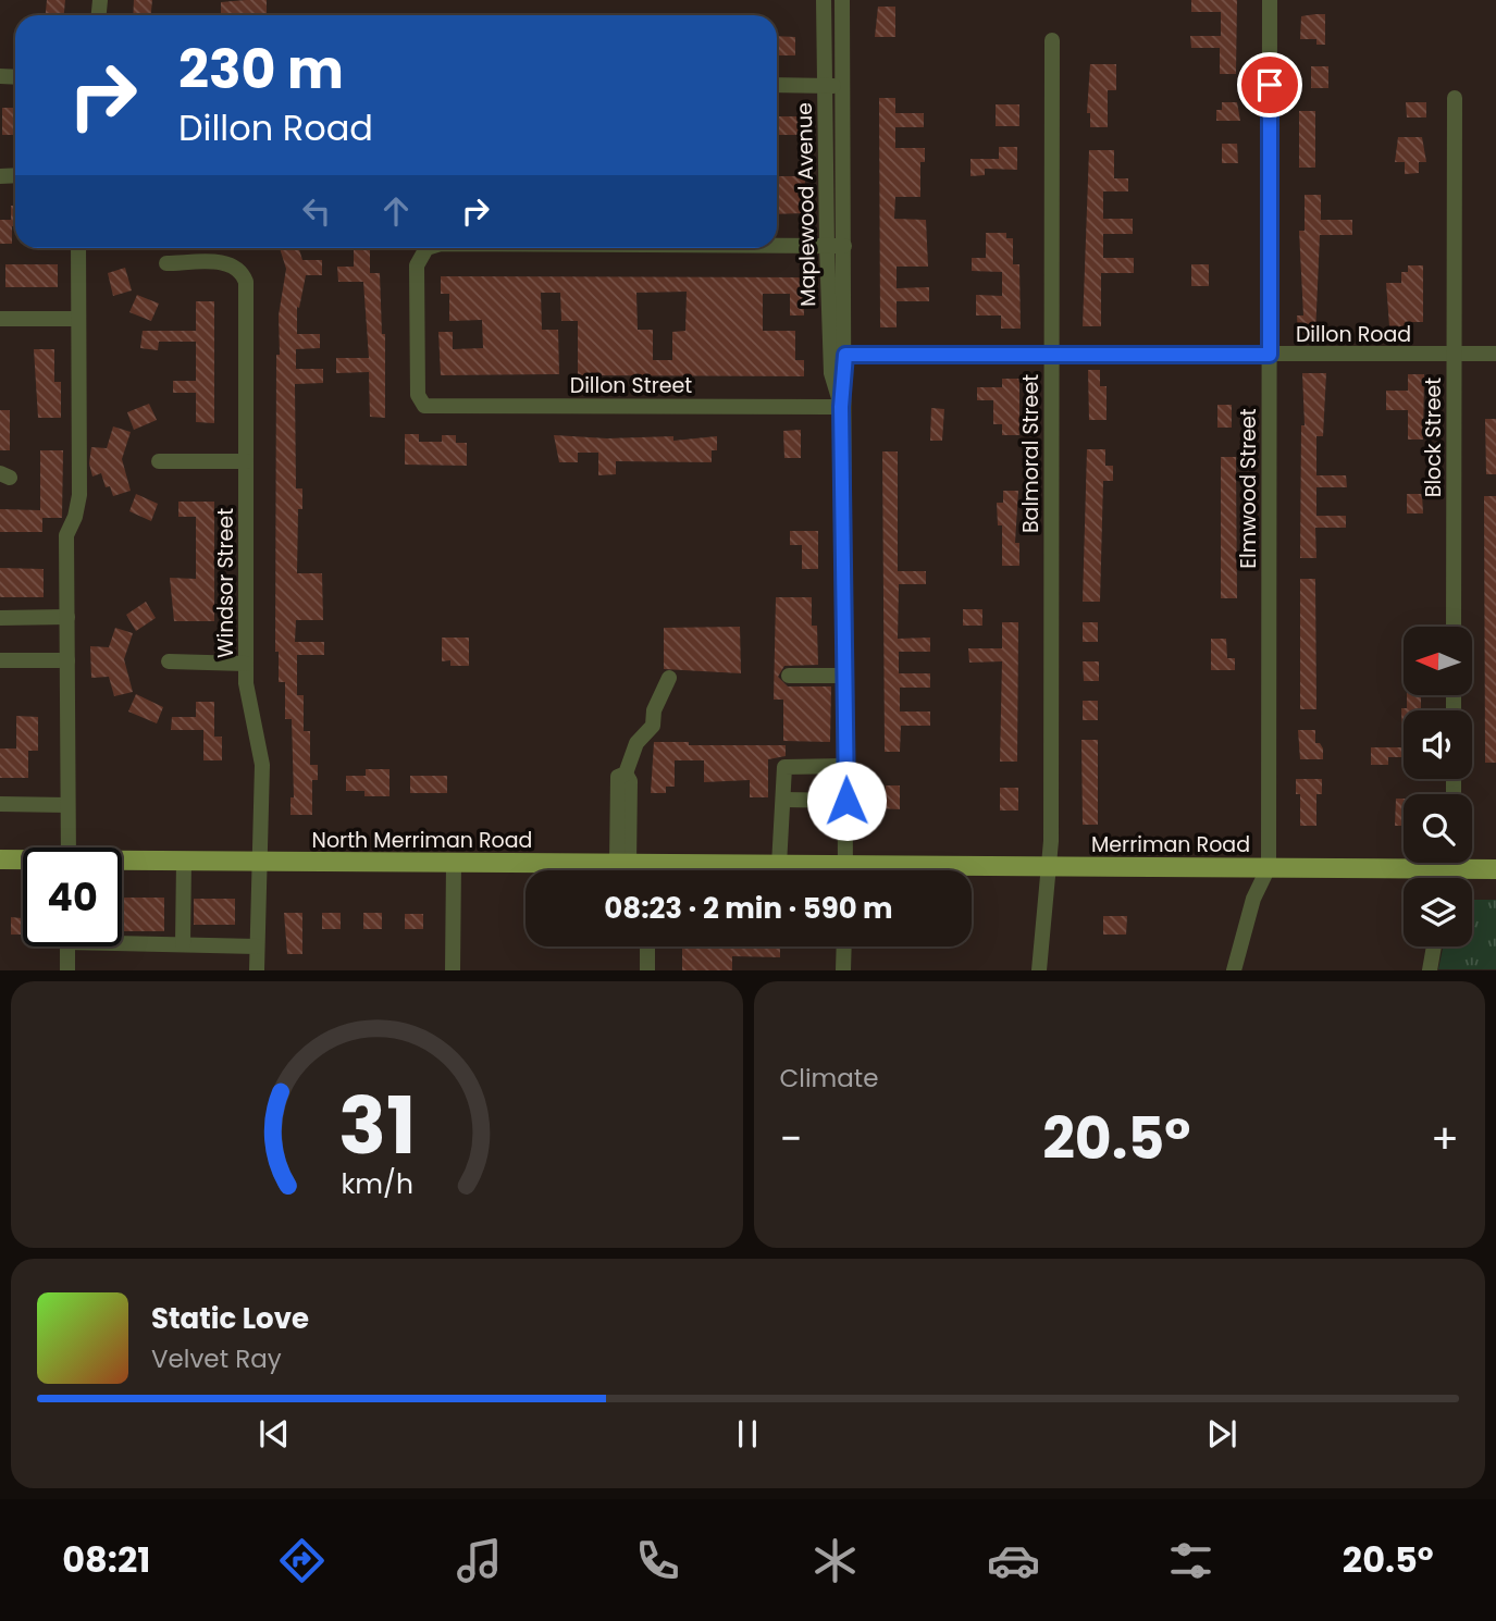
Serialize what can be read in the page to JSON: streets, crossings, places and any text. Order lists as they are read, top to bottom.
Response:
{
  "streets": {
    "main road": ["North Merriman Road", "Merriman Road"],
    "street": [
      "Maplewood Avenue",
      "Dillon Road",
      "Dillon Street",
      "Block Street",
      "Balmoral Street",
      "Elmwood Street",
      "Windsor Street"
    ]
  },
  "crossings": [
    ["Maplewood Avenue", "Dillon Road"],
    ["Maplewood Avenue", "Dillon Street"],
    ["Dillon Road", "Block Street"],
    ["Dillon Road", "Balmoral Street"],
    ["Dillon Road", "Elmwood Street"],
    ["Balmoral Street", "Merriman Road"],
    ["Elmwood Street", "Merriman Road"],
    ["Windsor Street", "North Merriman Road"]
  ],
  "north": "left",
  "page": {
    "turn": ["230 m", "Dillon Road"],
    "limit": "40",
    "trip": "08:23 · 2 min · 590 m",
    "tile": "Climate",
    "heat": ["−", "20.5°", "+"],
    "song": ["Static Love", "Velvet Ray"],
    "tabs": ["08:21", "20.5°"],
    "gauge": ["31", "km/h"]
  }
}
